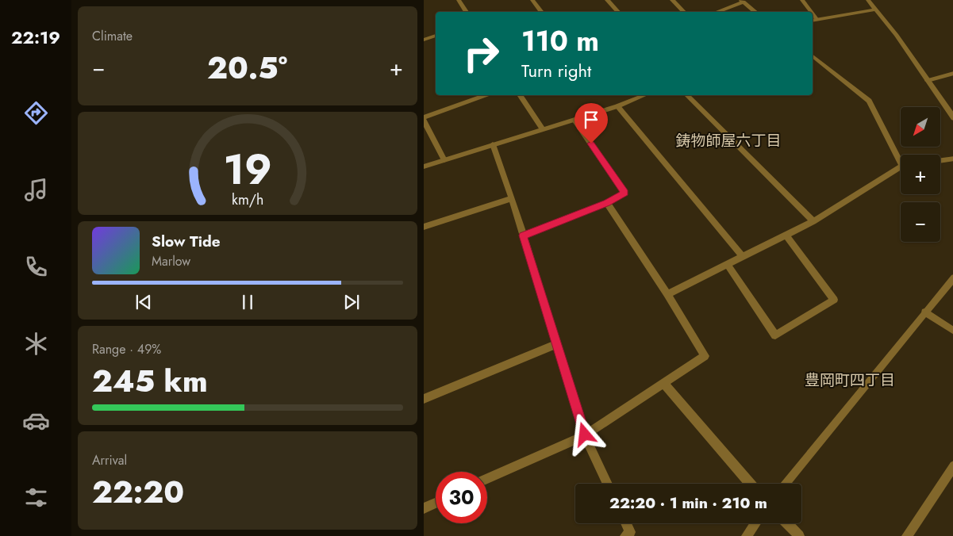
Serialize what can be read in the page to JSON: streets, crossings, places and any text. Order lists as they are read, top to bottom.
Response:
{
  "districts": ["鋳物師屋六丁目", "豊岡町四丁目"],
  "north": "bottom left",
  "page": {
    "tabs": "22:19",
    "tile": [
      "Climate",
      ["Range · 49%", "245 km"],
      ["Arrival", "22:20"]
    ],
    "turn": ["110 m", "Turn right"],
    "heat": ["−", "20.5°", "+"],
    "map_buttons": ["+", "−"],
    "song": ["Slow Tide", "Marlow"],
    "limit": "30",
    "trip": "22:20 · 1 min · 210 m",
    "gauge": ["19", "km/h"]
  }
}
